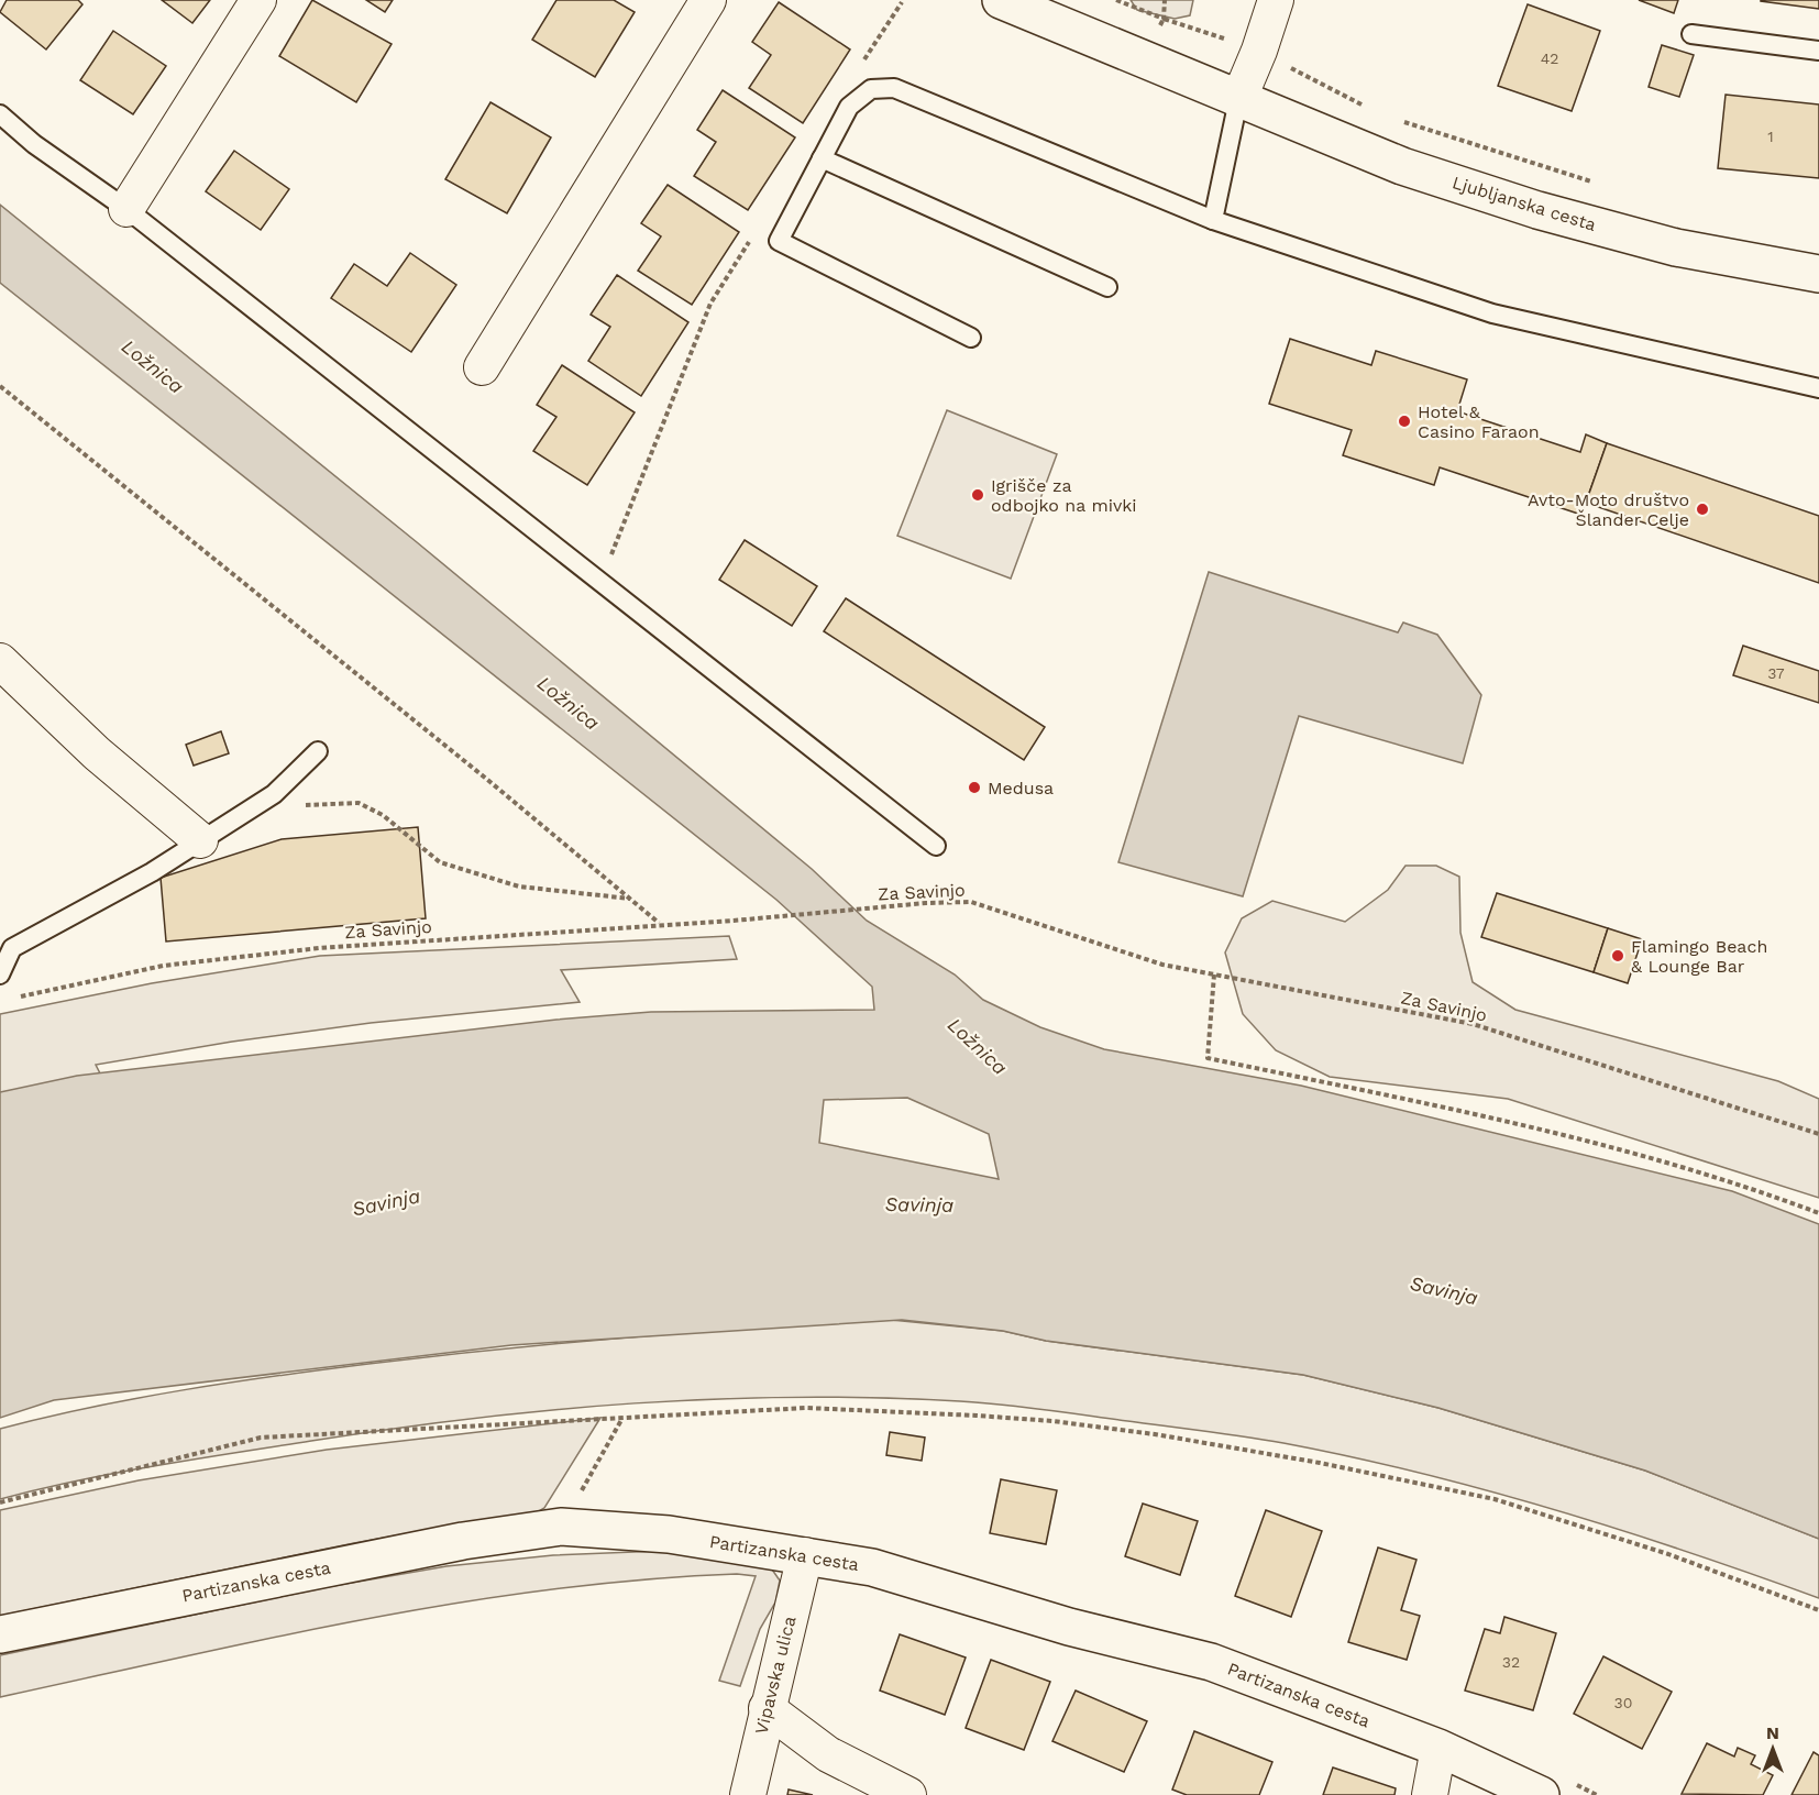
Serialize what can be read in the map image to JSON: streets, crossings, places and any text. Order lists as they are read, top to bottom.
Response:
{
  "streets": {
    "street": ["Ljubljanska cesta", "Partizanska cesta", "Vipavska ulica"],
    "path": ["Za Savinjo"]
  },
  "crossings": [
    ["Partizanska cesta", "Vipavska ulica"]
  ],
  "water": ["Ložnica", "Savinja"],
  "places": [
    "Hotel & Casino Faraon",
    "Igrišče za odbojko na mivki",
    "Avto-Moto društvo Šlander Celje",
    "Medusa",
    "Flamingo Beach & Lounge Bar"
  ],
  "house_numbers": [
    "42",
    "1",
    "37",
    "32",
    "30"
  ],
  "north": "top"
}
